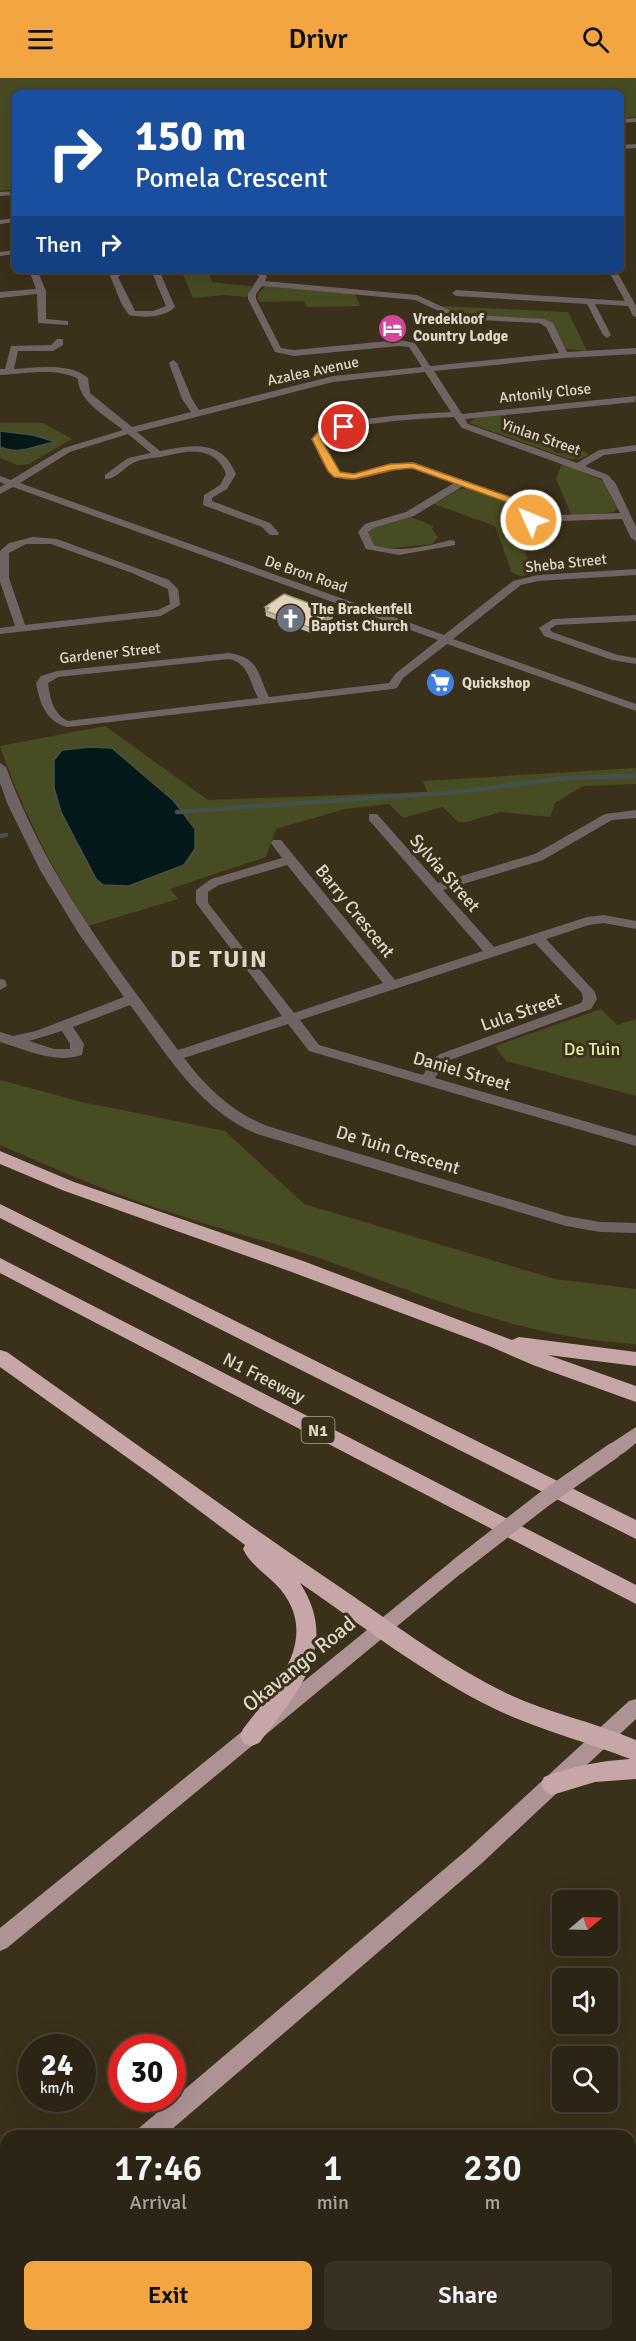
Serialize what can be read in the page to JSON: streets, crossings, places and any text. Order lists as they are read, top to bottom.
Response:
{
  "streets": {
    "highway": ["N1 Freeway", "N1"],
    "main road": ["Okavango Road"],
    "street": [
      "Azalea Avenue",
      "Antonily Close",
      "Yinlan Street",
      "Sheba Street",
      "De Bron Road",
      "Gardener Street",
      "Sylvia Street",
      "Barry Crescent",
      "Lula Street",
      "Daniel Street",
      "De Tuin Crescent"
    ]
  },
  "crossings": [
    ["Azalea Avenue", "Yinlan Street"],
    ["Azalea Avenue", "De Bron Road"],
    ["Antonily Close", "Yinlan Street"],
    ["Sheba Street", "De Bron Road"],
    ["Sheba Street", "Gardener Street"],
    ["De Bron Road", "Gardener Street"],
    ["Barry Crescent", "Daniel Street"],
    ["Lula Street", "Daniel Street"]
  ],
  "districts": ["DE TUIN"],
  "parks": ["De Tuin"],
  "places": {
    "hotel": ["Vredekloof Country Lodge"],
    "church": ["The Brackenfell Baptist Church"],
    "supermarket": ["Quickshop"]
  },
  "north": "right",
  "page": {
    "header": "Drivr",
    "turn": ["150 m", "Pomela Crescent"],
    "then": "Then",
    "speed": "24 km/h",
    "limit": "30",
    "eta": [
      "17:46",
      "Arrival",
      "1",
      "min",
      "230",
      "m"
    ],
    "buttons": ["Exit", "Share"]
  }
}
